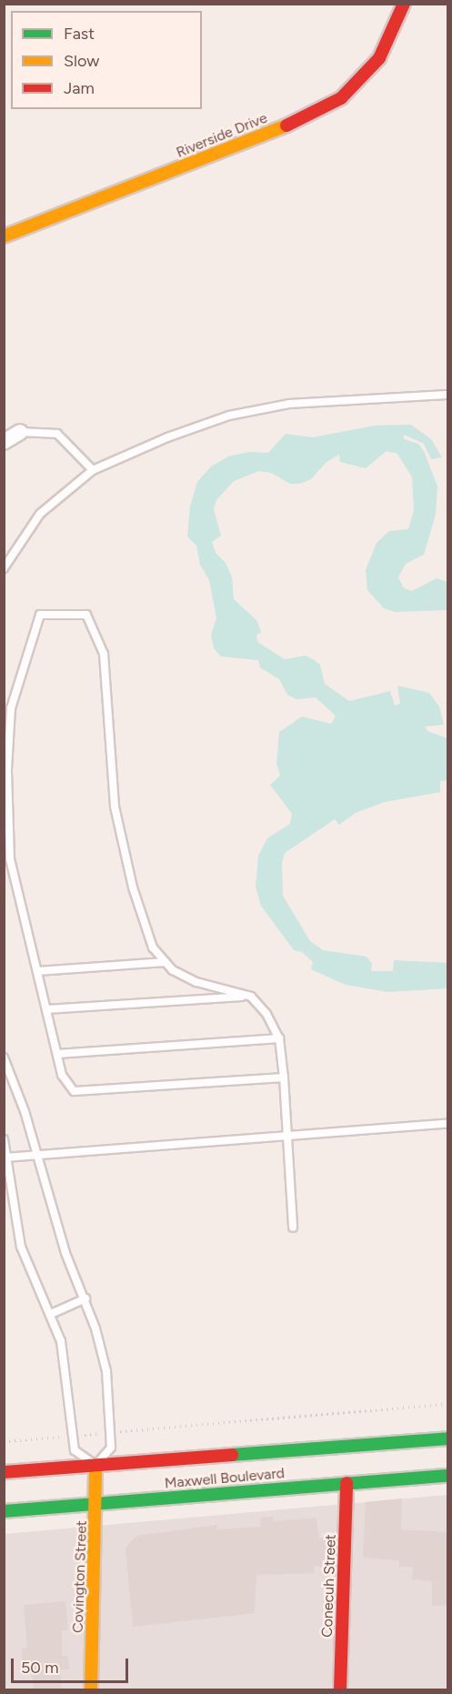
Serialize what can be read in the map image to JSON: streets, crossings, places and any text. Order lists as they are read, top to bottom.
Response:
{
  "streets": {
    "street": [
      "Riverside Drive",
      "Maxwell Boulevard",
      "Covington Street",
      "Conecuh Street"
    ]
  },
  "crossings": [
    ["Maxwell Boulevard", "Covington Street"],
    ["Maxwell Boulevard", "Conecuh Street"]
  ],
  "legend": ["Fast", "Slow", "Jam"],
  "scale_bar": "50 m"
}
